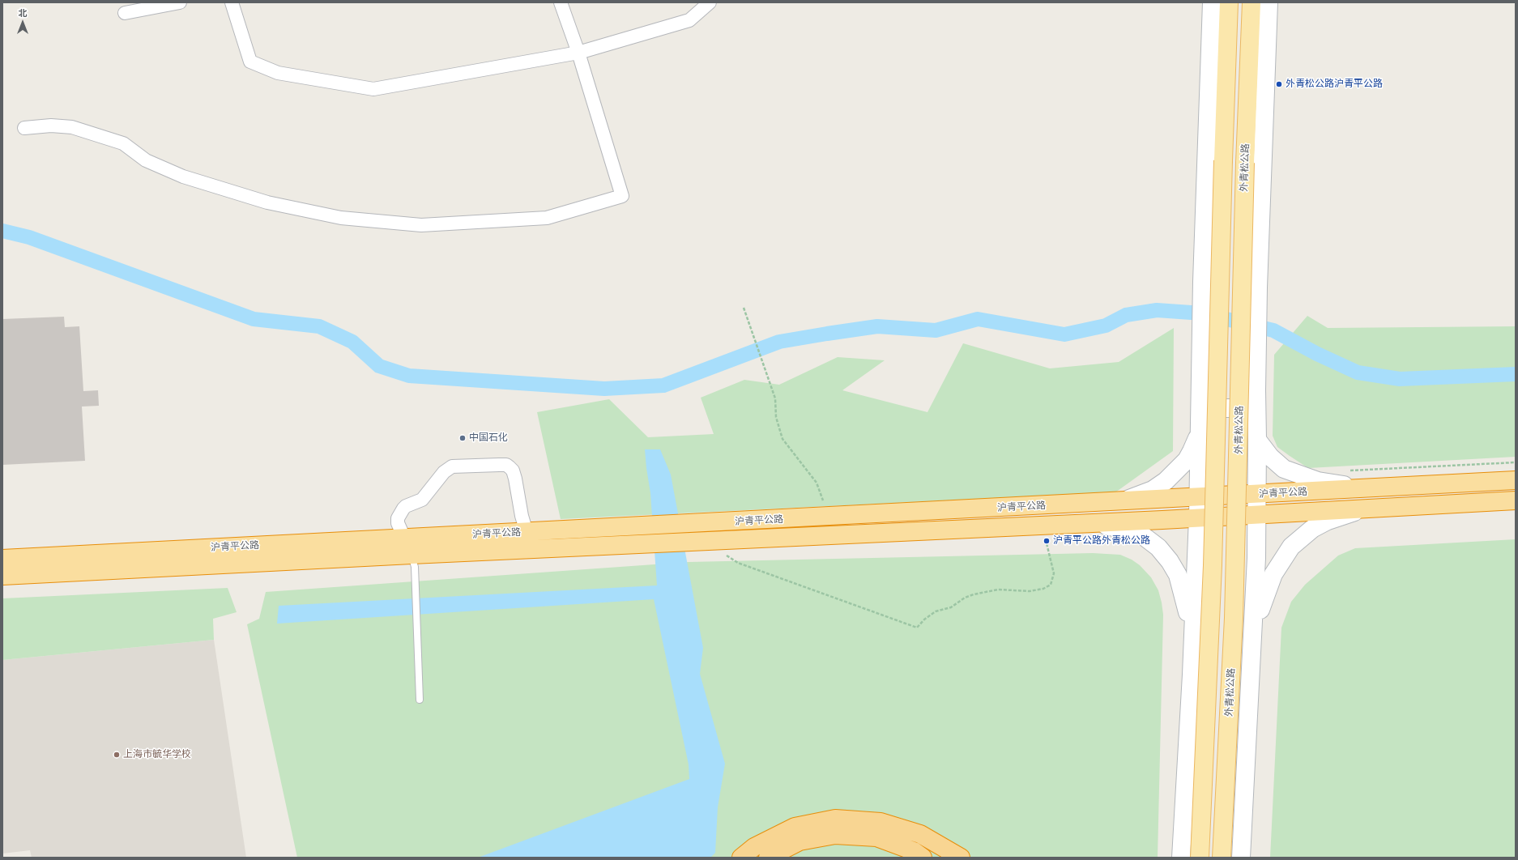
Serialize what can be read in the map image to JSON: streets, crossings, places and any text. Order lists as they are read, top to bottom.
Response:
{
  "streets": {
    "highway": ["沪青平公路"],
    "main road": ["外青松公路"]
  },
  "places": [
    "外青松公路沪青平公路",
    "中国石化",
    "沪青平公路外青松公路",
    "上海市毓华学校"
  ],
  "north": "top"
}
